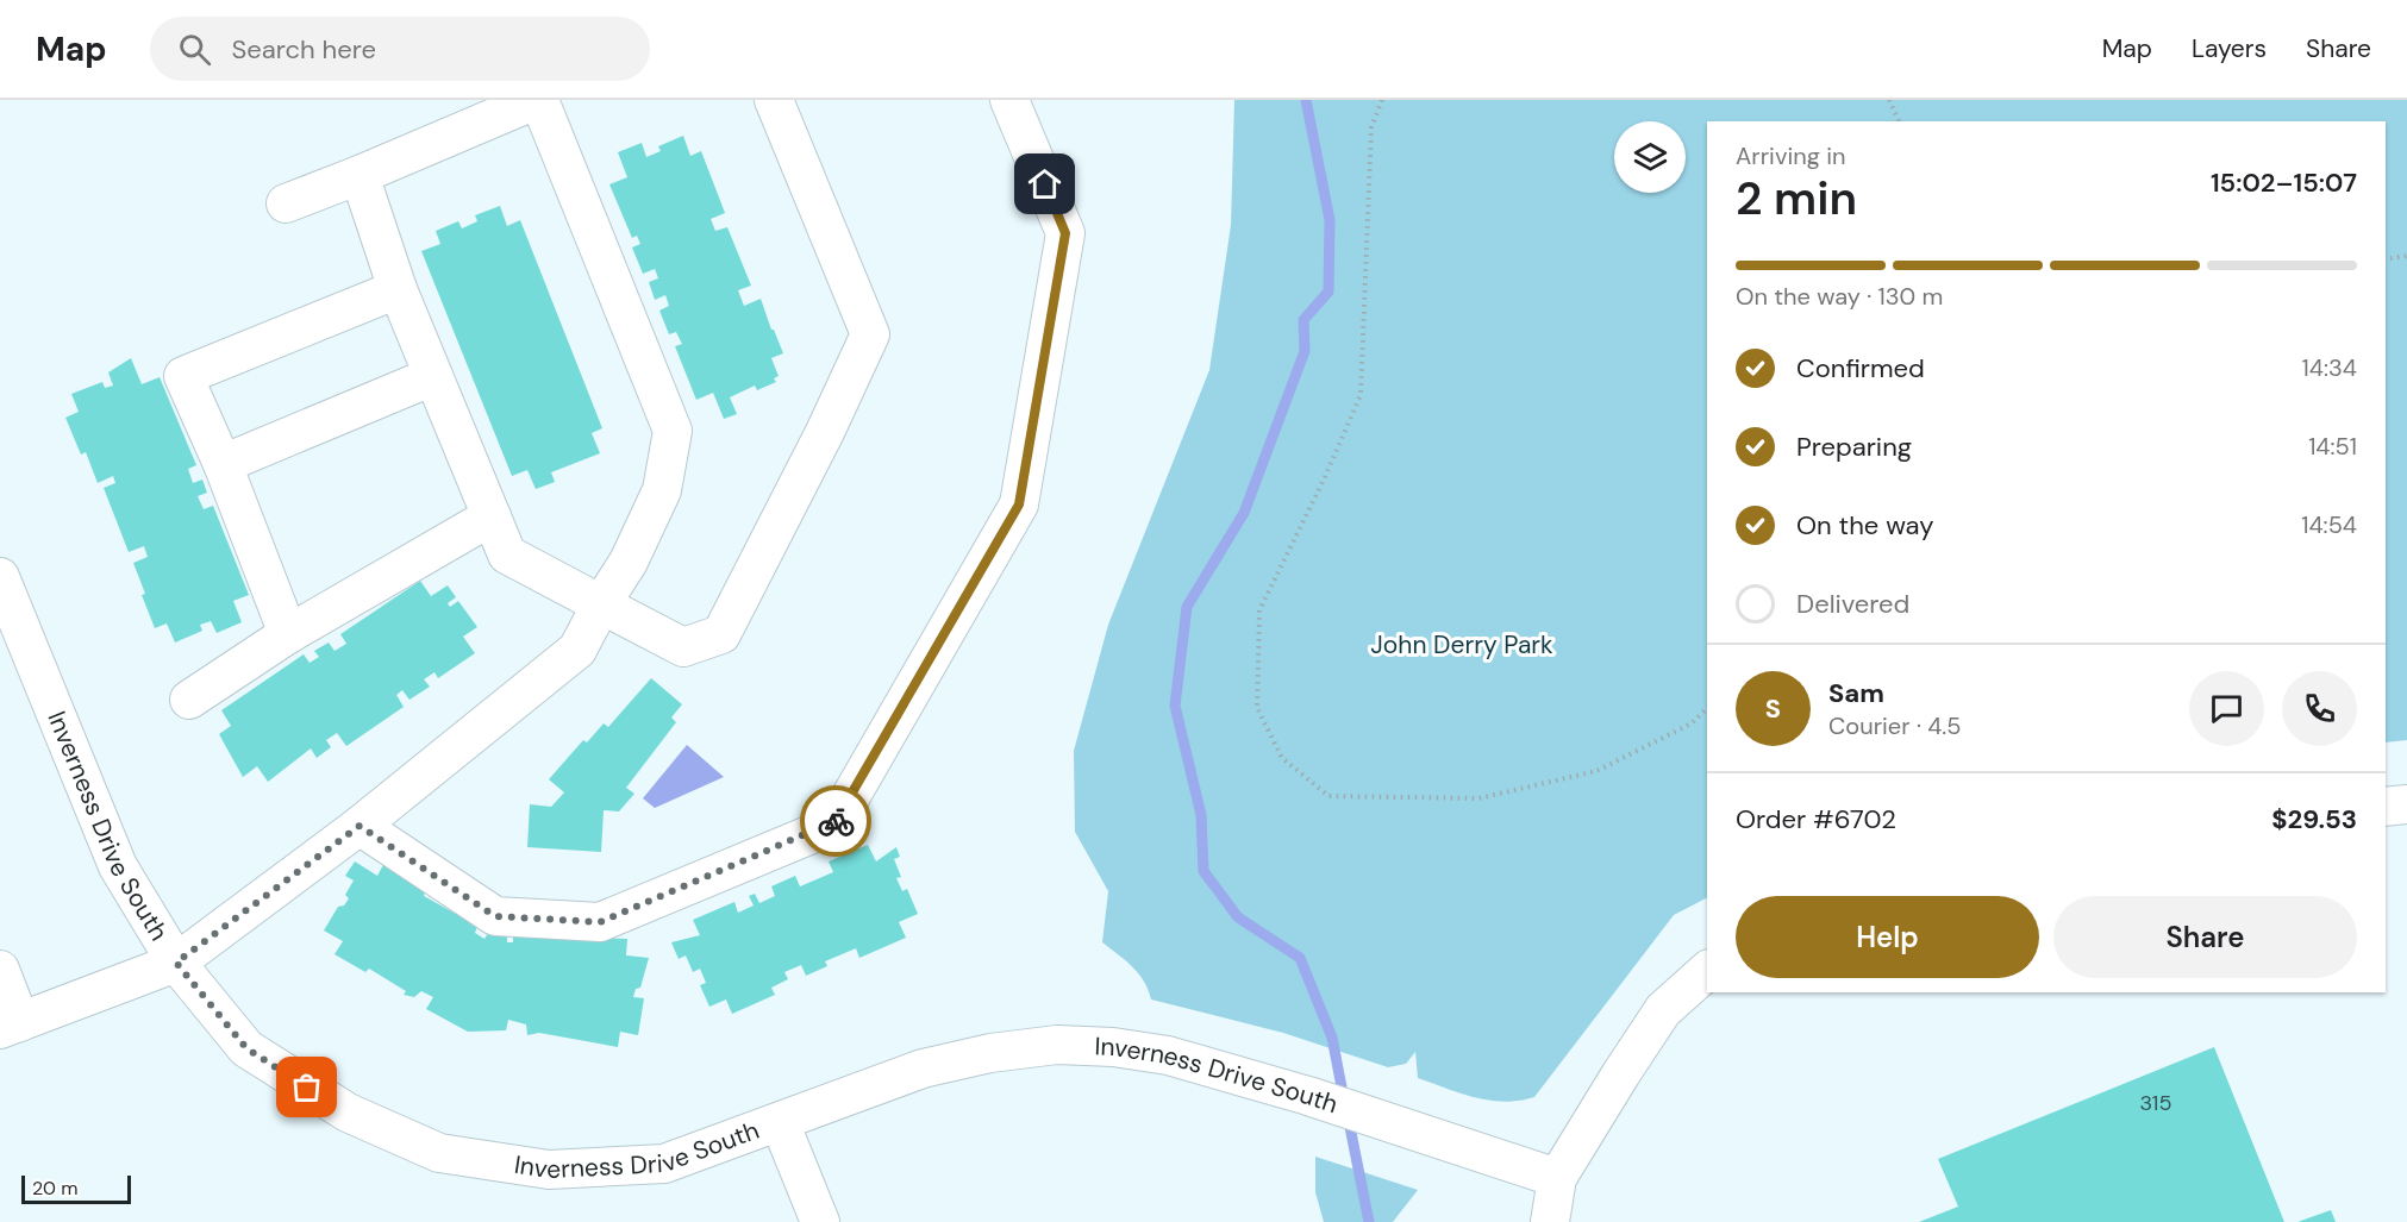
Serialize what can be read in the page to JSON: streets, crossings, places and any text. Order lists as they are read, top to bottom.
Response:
{
  "streets": {
    "street": ["Inverness Drive South"]
  },
  "parks": ["John Derry Park"],
  "house_numbers": ["315"],
  "scale_bar": "20 m",
  "page": {
    "header": "Map",
    "search": "Search here",
    "nav": ["Map", "Layers", "Share"],
    "heading": ["2 min", "Arriving in", "15:02–15:07"],
    "panel": [
      "Sam",
      "Courier · 4.5",
      "Order #6702",
      "$29.53"
    ],
    "bar": "On the way · 130 m",
    "list": [
      ["Confirmed", "14:34"],
      ["Preparing", "14:51"],
      ["On the way", "14:54"],
      "Delivered"
    ],
    "round": "S",
    "buttons": ["Help", "Share"],
    "scale": "20 m"
  }
}
